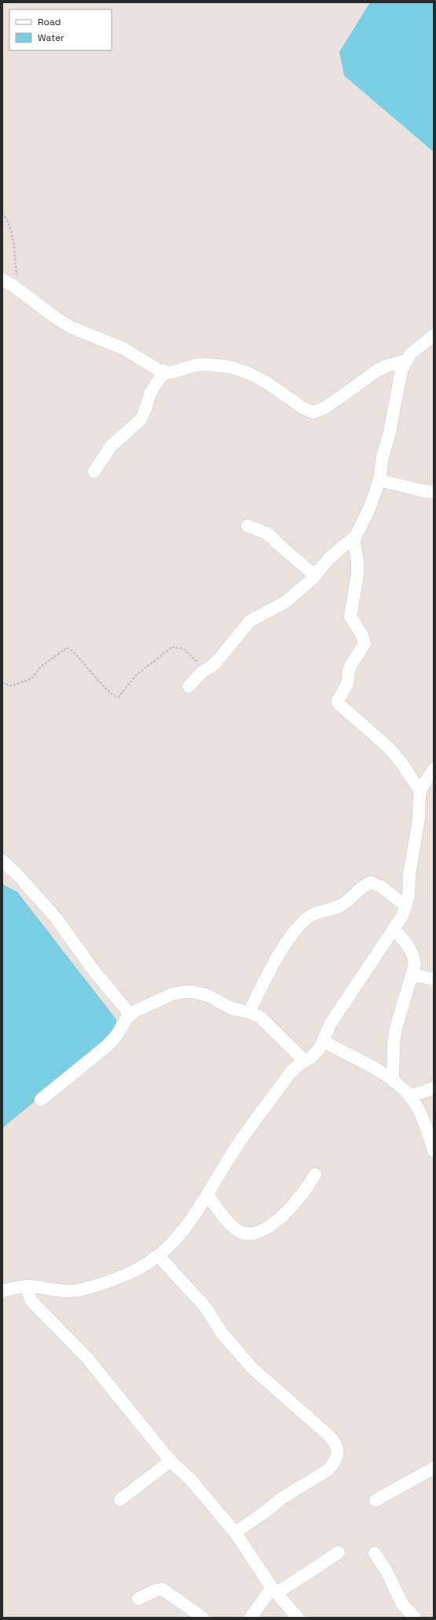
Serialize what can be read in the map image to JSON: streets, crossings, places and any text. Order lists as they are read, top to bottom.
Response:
{
  "legend": ["Road", "Water"]
}
